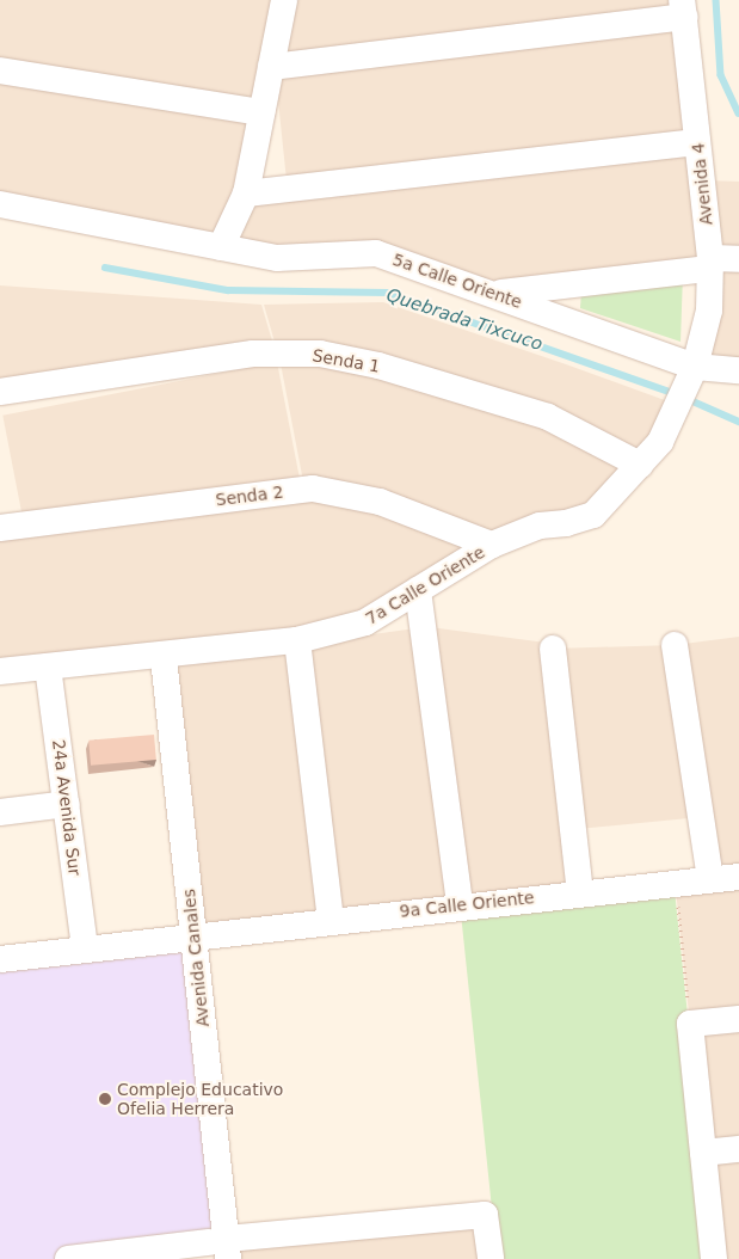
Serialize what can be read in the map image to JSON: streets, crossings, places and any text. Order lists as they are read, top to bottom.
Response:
{
  "streets": {
    "street": [
      "Avenida 4",
      "5a Calle Oriente",
      "Senda 1",
      "Senda 2",
      "7a Calle Oriente",
      "24a Avenida Sur",
      "9a Calle Oriente",
      "Avenida Canales"
    ]
  },
  "crossings": [
    ["Avenida 4", "5a Calle Oriente"],
    ["Avenida 4", "7a Calle Oriente"],
    ["5a Calle Oriente", "7a Calle Oriente"],
    ["Senda 1", "7a Calle Oriente"],
    ["Senda 2", "7a Calle Oriente"],
    ["7a Calle Oriente", "24a Avenida Sur"],
    ["7a Calle Oriente", "Avenida Canales"],
    ["24a Avenida Sur", "9a Calle Oriente"],
    ["9a Calle Oriente", "Avenida Canales"]
  ],
  "water": ["Quebrada Tixcuco"],
  "places": ["Complejo Educativo Ofelia Herrera"]
}
